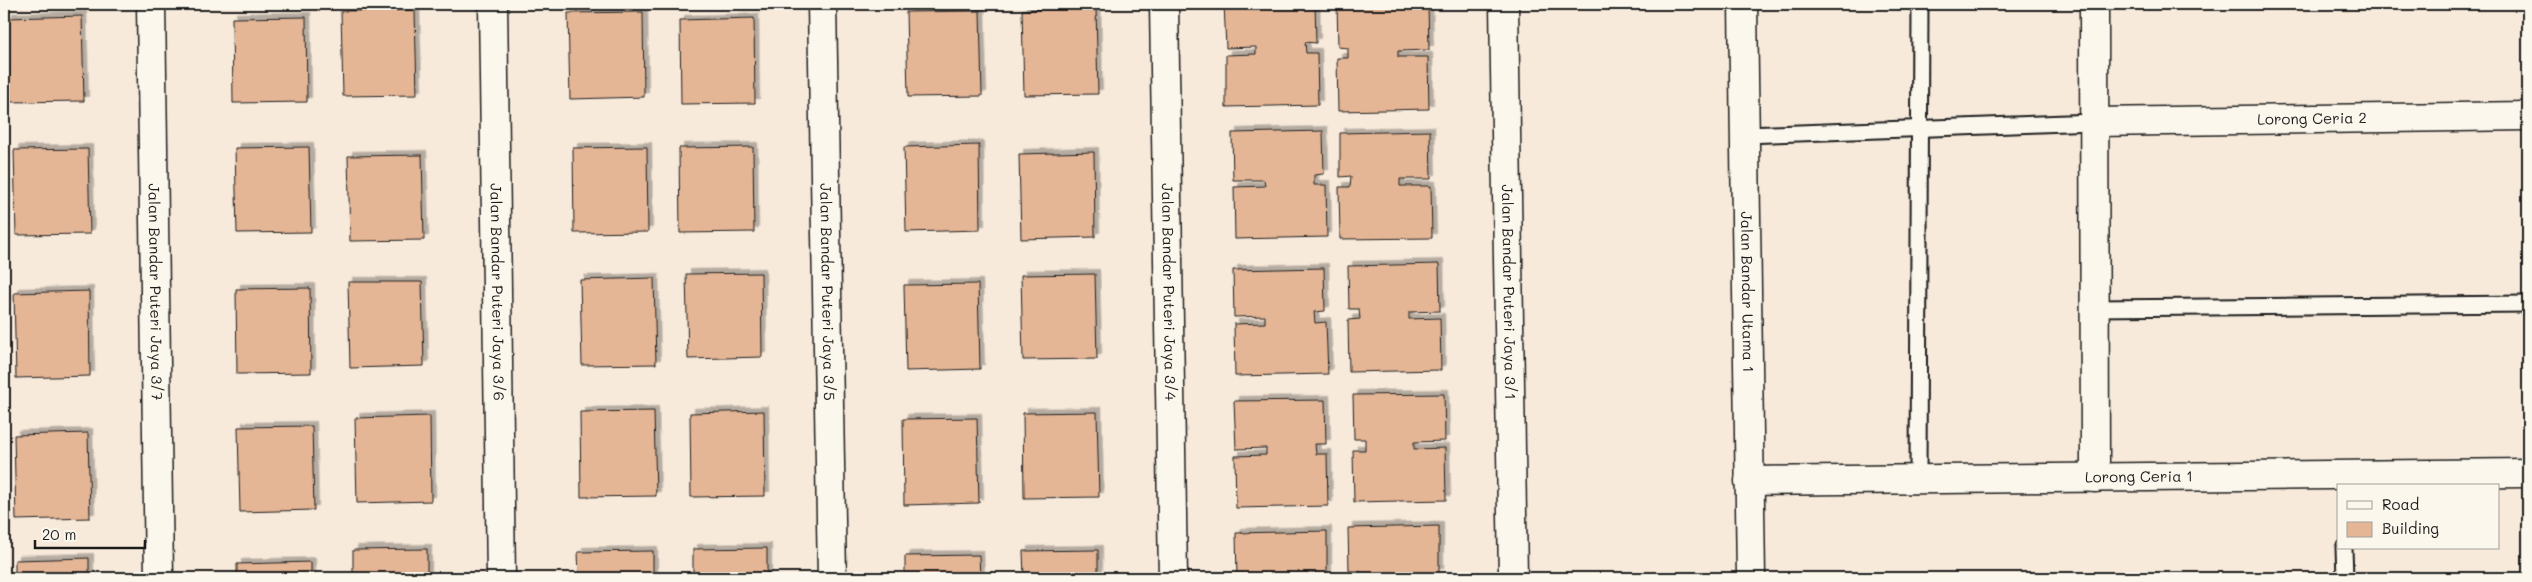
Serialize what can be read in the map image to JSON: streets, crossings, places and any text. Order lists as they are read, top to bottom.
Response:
{
  "streets": {
    "street": [
      "Lorong Ceria 2",
      "Jalan Bandar Puteri Jaya 3/7",
      "Jalan Bandar Puteri Jaya 3/6",
      "Jalan Bandar Puteri Jaya 3/5",
      "Jalan Bandar Puteri Jaya 3/4",
      "Jalan Bandar Puteri Jaya 3/1",
      "Jalan Bandar Utama 1",
      "Lorong Ceria 1"
    ]
  },
  "crossings": [
    ["Jalan Bandar Utama 1", "Lorong Ceria 1"]
  ],
  "legend": ["Road", "Building"],
  "scale_bar": "20 m"
}
